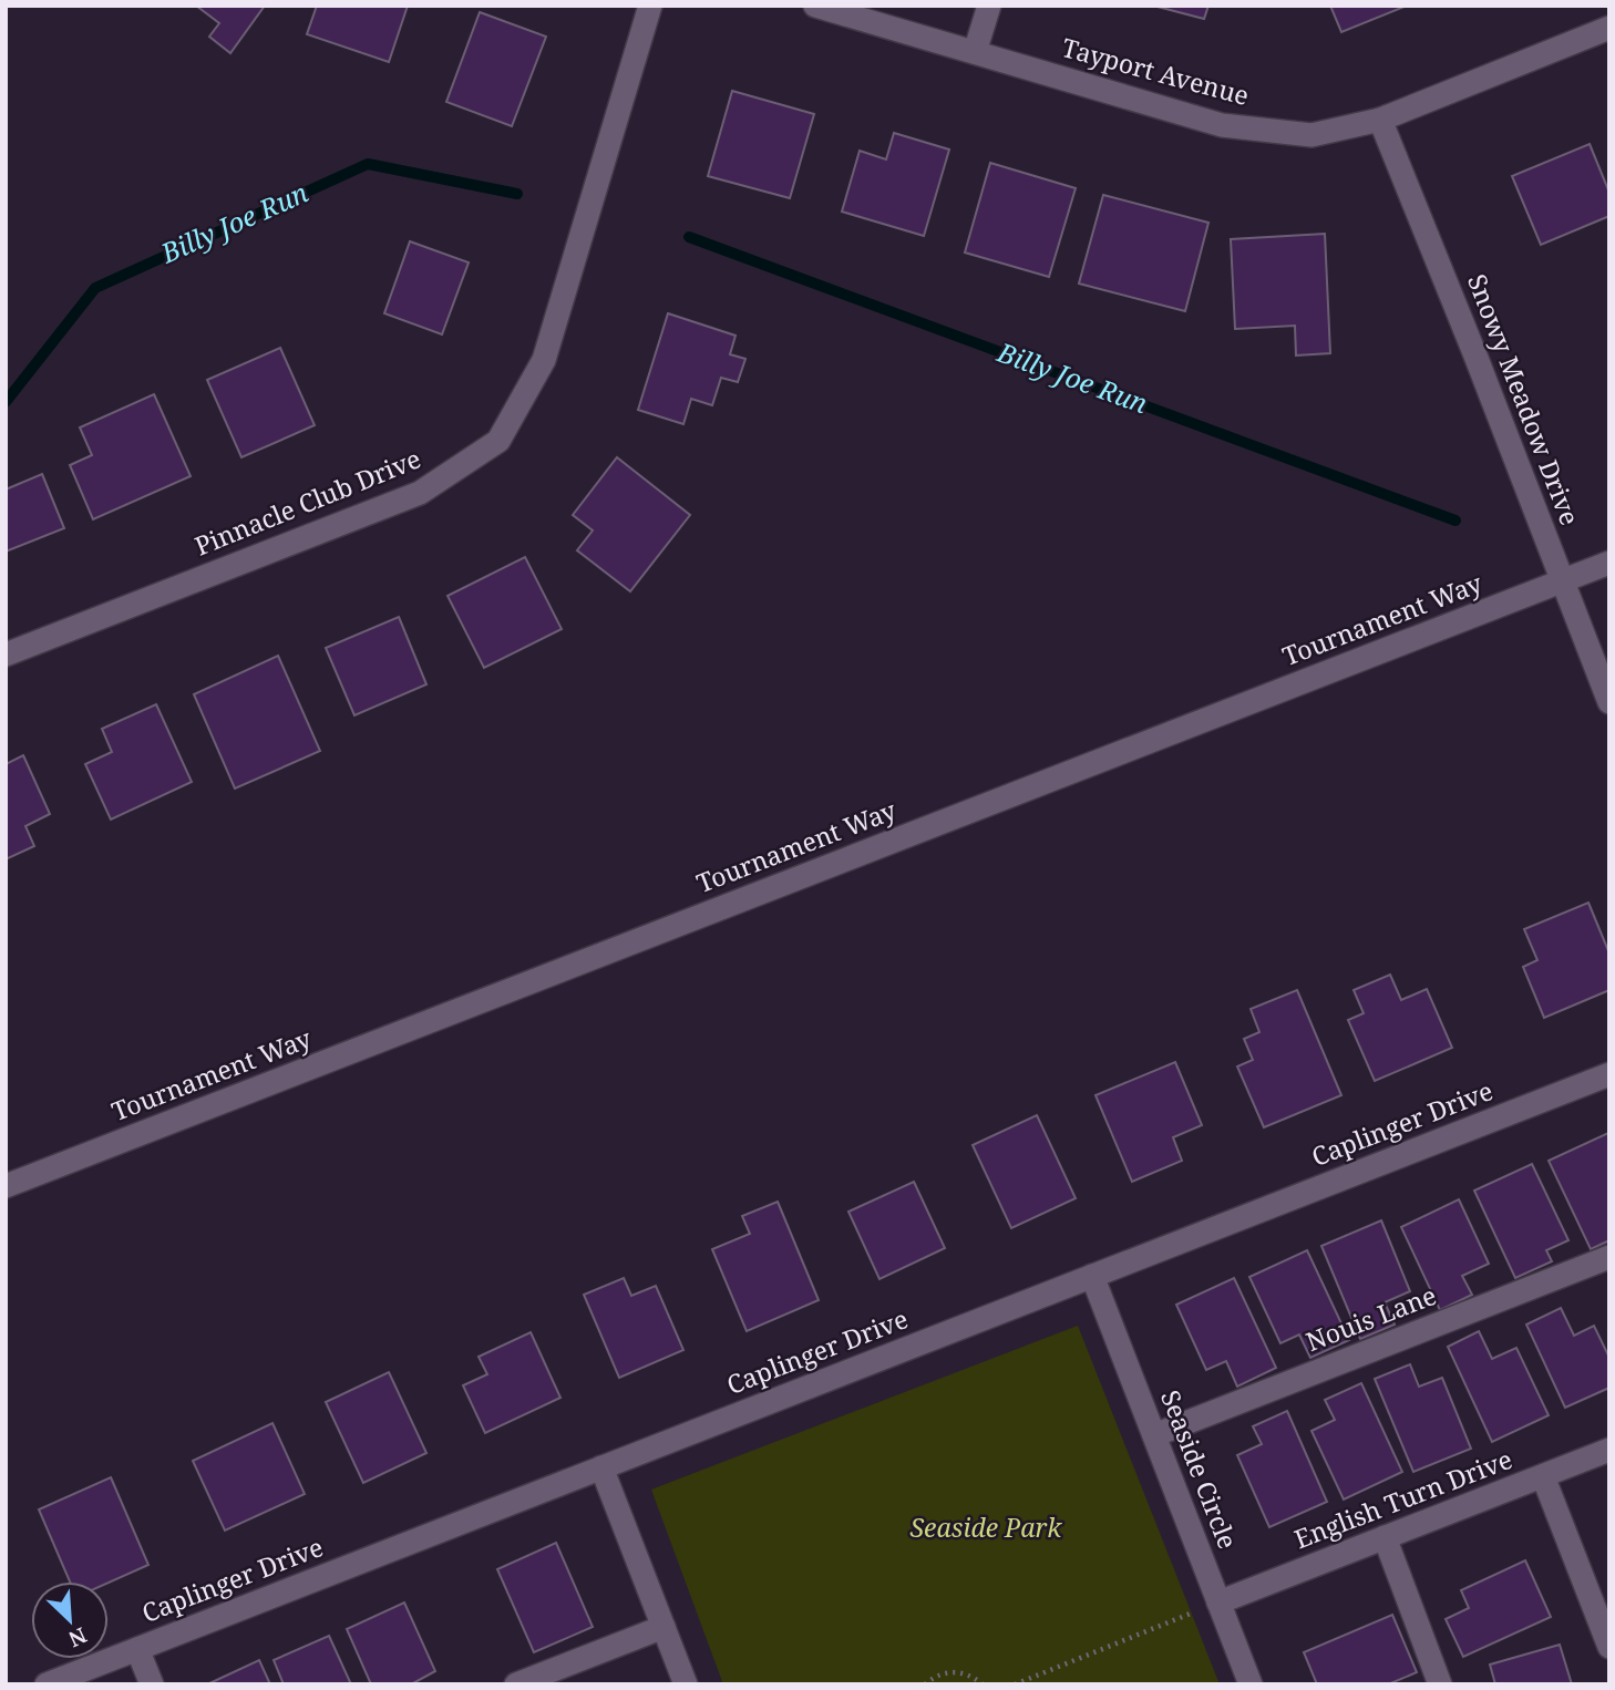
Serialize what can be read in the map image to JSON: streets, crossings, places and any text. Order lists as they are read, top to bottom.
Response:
{
  "streets": {
    "street": [
      "Tayport Avenue",
      "Snowy Meadow Drive",
      "Pinnacle Club Drive",
      "Tournament Way",
      "Caplinger Drive",
      "Nouis Lane",
      "Seaside Circle",
      "English Turn Drive"
    ]
  },
  "crossings": [
    ["Tayport Avenue", "Snowy Meadow Drive"],
    ["Snowy Meadow Drive", "Tournament Way"],
    ["Caplinger Drive", "Seaside Circle"],
    ["Nouis Lane", "Seaside Circle"],
    ["Seaside Circle", "English Turn Drive"]
  ],
  "water": ["Billy Joe Run"],
  "parks": ["Seaside Park"],
  "north": "bottom right"
}
